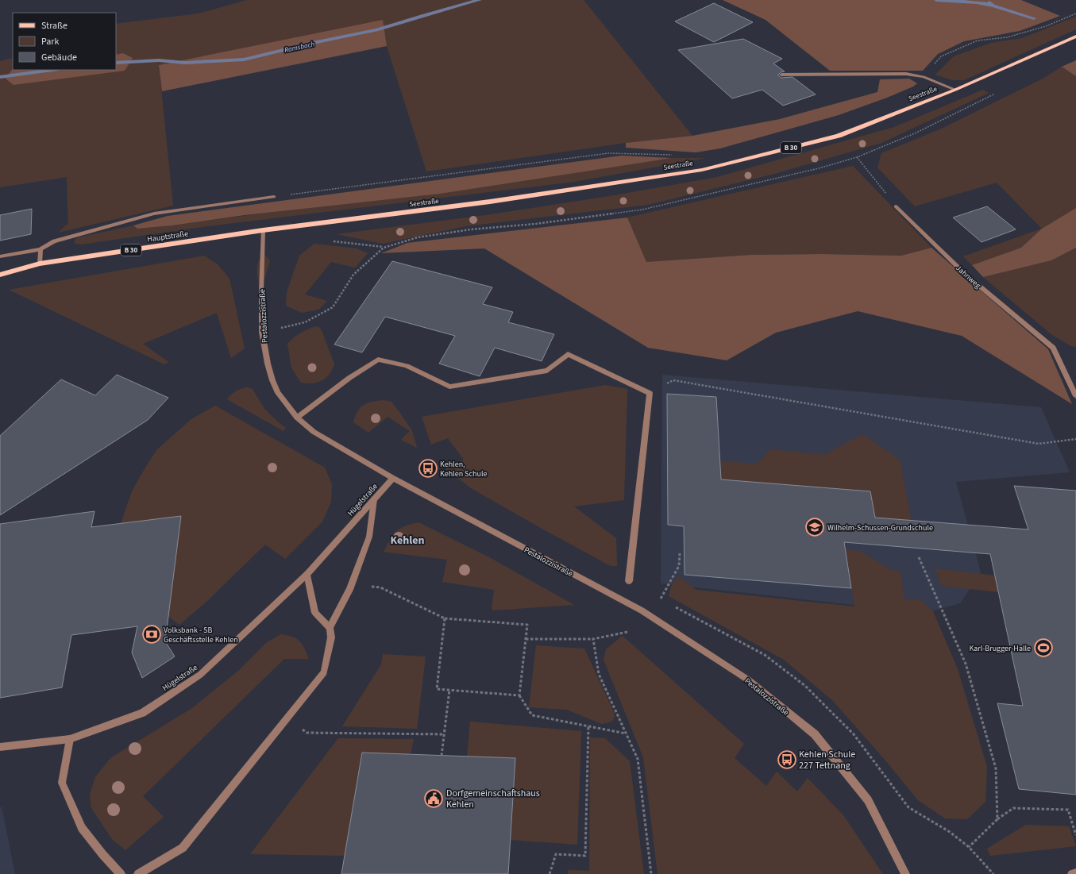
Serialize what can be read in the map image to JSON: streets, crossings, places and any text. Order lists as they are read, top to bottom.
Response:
{
  "streets": {
    "main road": ["Seestraße", "B 30", "Hauptstraße"],
    "street": ["Jahnweg", "Pestalozzistraße", "Hügelstraße"]
  },
  "crossings": [
    ["Seestraße", "Hauptstraße"],
    ["Seestraße", "Pestalozzistraße"],
    ["Hauptstraße", "Pestalozzistraße"],
    ["Pestalozzistraße", "Hügelstraße"]
  ],
  "districts": ["Kehlen"],
  "water": ["Ramsbach"],
  "places": {
    "bus stop": ["Kehlen, Kehlen Schule", "Kehlen Schule 227 Tettnang"],
    "school or university": ["Wilhelm-Schussen-Grundschule"],
    "bank": ["Volksbank - SB Geschäftsstelle Kehlen"],
    "sports": ["Karl-Brugger-Halle"],
    "public building": ["Dorfgemeinschaftshaus Kehlen"]
  },
  "legend": ["Straße", "Park", "Gebäude"]
}
